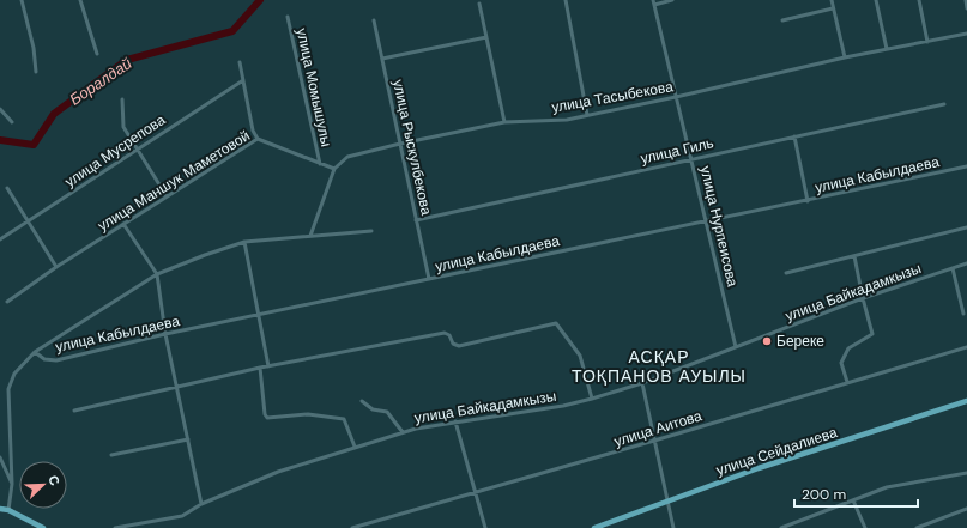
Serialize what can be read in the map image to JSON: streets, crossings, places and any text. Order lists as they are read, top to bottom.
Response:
{
  "streets": {
    "main road": ["улица Сейдалиева"],
    "street": [
      "улица Момышулы",
      "улица Тасыбекова",
      "улица Рыскулбекова",
      "улица Мусрепова",
      "улица Гиль",
      "улица Кабылдаева",
      "улица Маншук Маметовой",
      "улица Нурпеисова",
      "улица Байкадамкызы",
      "улица Аитова"
    ]
  },
  "crossings": [
    ["улица Момышулы", "улица Маншук Маметовой"],
    ["улица Тасыбекова", "улица Рыскулбекова"],
    ["улица Тасыбекова", "улица Маншук Маметовой"],
    ["улица Тасыбекова", "улица Нурпеисова"],
    ["улица Рыскулбекова", "улица Гиль"],
    ["улица Рыскулбекова", "улица Кабылдаева"],
    ["улица Гиль", "улица Нурпеисова"],
    ["улица Кабылдаева", "улица Нурпеисова"],
    ["улица Нурпеисова", "улица Байкадамкызы"]
  ],
  "districts": ["АСҚАР ТОҚПАНОВ АУЫЛЫ"],
  "water": ["Боралдай"],
  "places": ["Береке"],
  "scale_bar": "200 m",
  "north": "top right"
}
